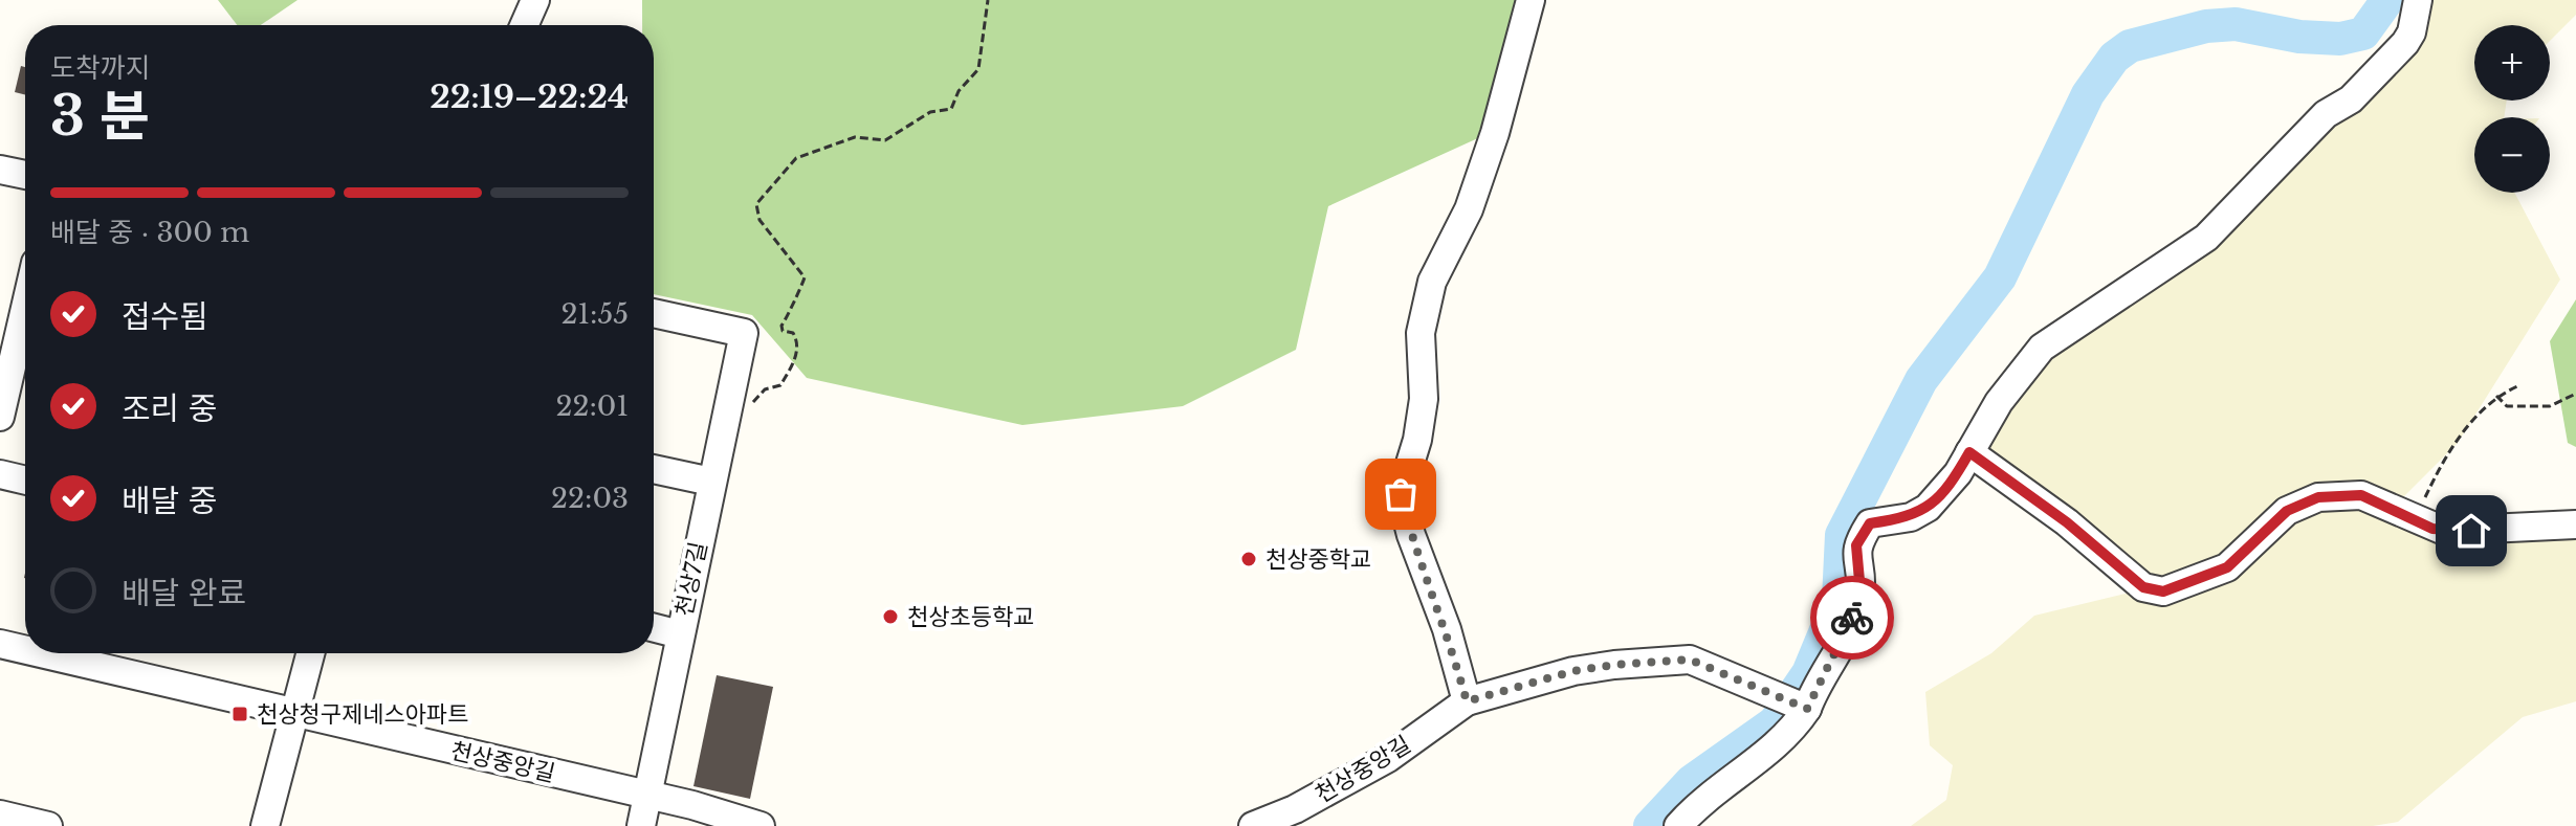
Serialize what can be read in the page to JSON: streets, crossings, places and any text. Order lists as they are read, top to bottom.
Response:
{
  "streets": {
    "street": ["천상7길", "천상중앙길"]
  },
  "crossings": [
    ["천상7길", "천상중앙길"]
  ],
  "places": {
    "other": ["천상중학교", "천상초등학교"],
    "transit": ["천상청구제네스아파트"]
  },
  "page": {
    "map_buttons": ["+", "−"],
    "heading": ["3 분", "도착까지", "22:19–22:24"],
    "bar": "배달 중 · 300 m",
    "list": [
      ["접수됨", "21:55"],
      ["조리 중", "22:01"],
      ["배달 중", "22:03"],
      "배달 완료"
    ]
  }
}
